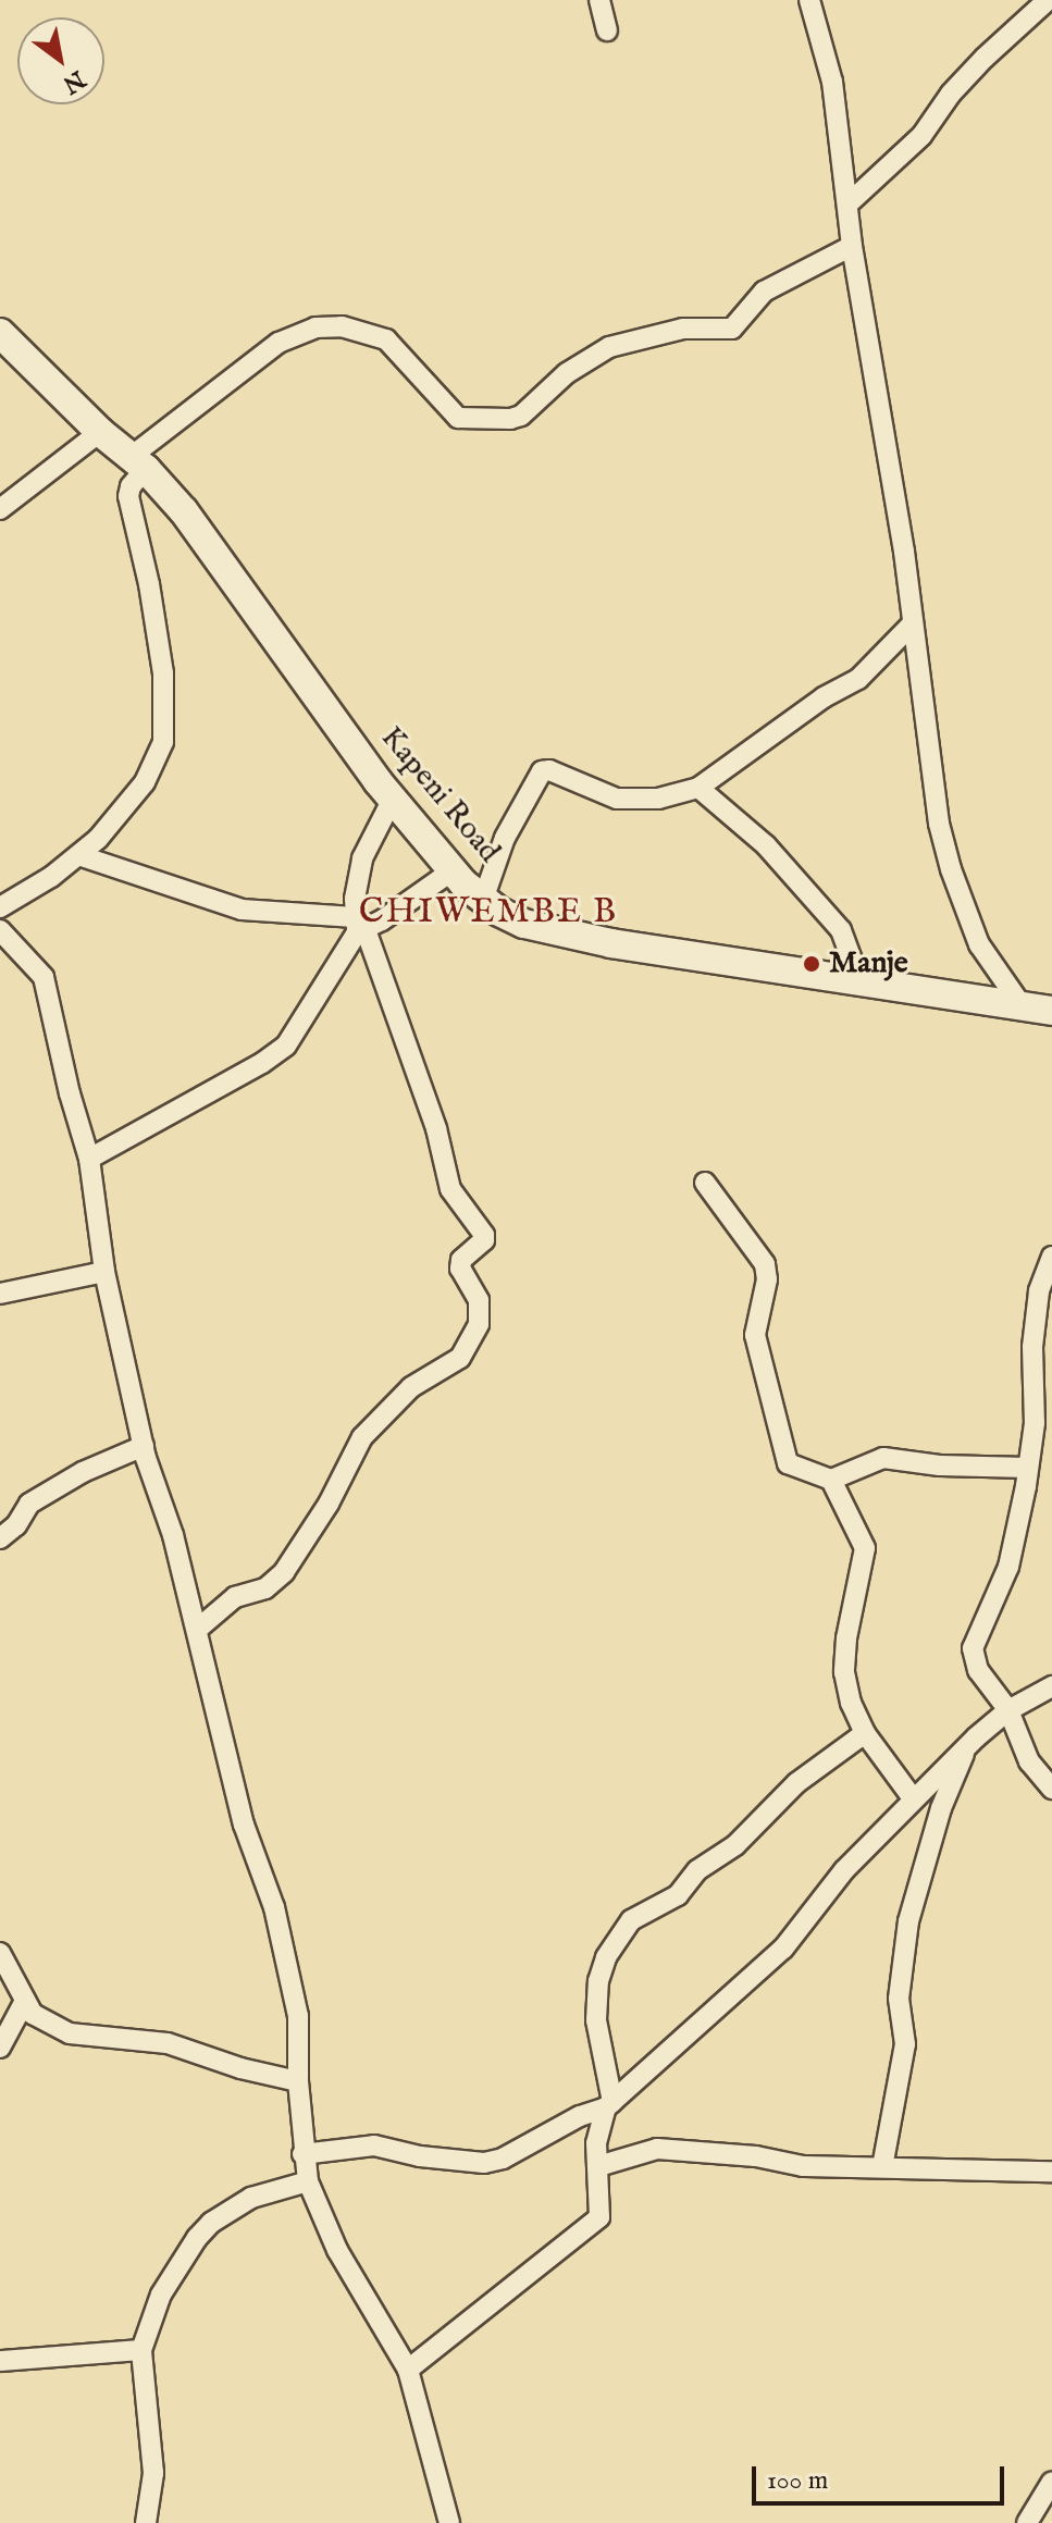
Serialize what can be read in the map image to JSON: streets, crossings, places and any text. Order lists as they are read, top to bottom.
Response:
{
  "streets": {
    "main road": ["Kapeni Road"]
  },
  "districts": ["CHIWEMBE B"],
  "places": ["Manje"],
  "scale_bar": "100 m",
  "north": "bottom right"
}
